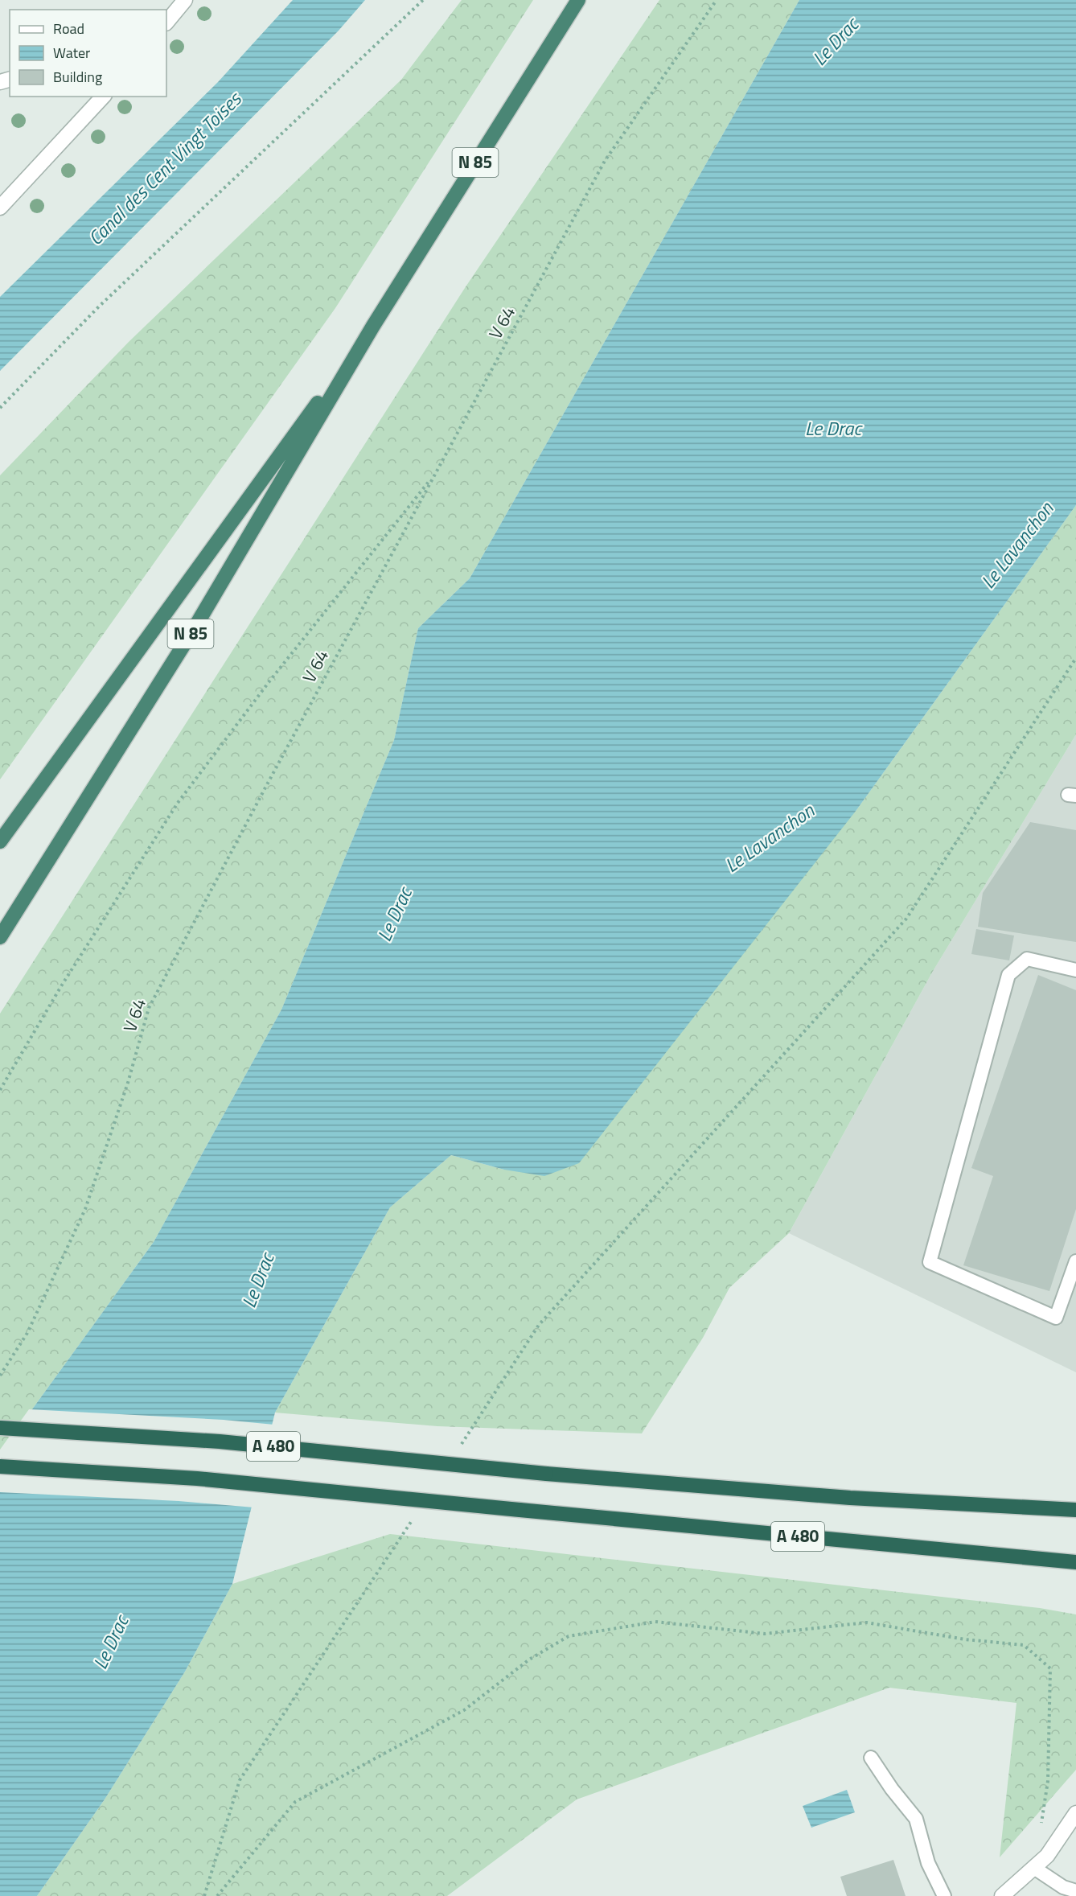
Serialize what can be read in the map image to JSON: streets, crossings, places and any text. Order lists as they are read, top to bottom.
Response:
{
  "streets": {
    "highway": ["N 85", "A 480"],
    "path": ["V 64"]
  },
  "water": ["Le Drac", "Canal des Cent Vingt Toises", "Le Lavanchon"],
  "legend": ["Road", "Water", "Building"]
}
